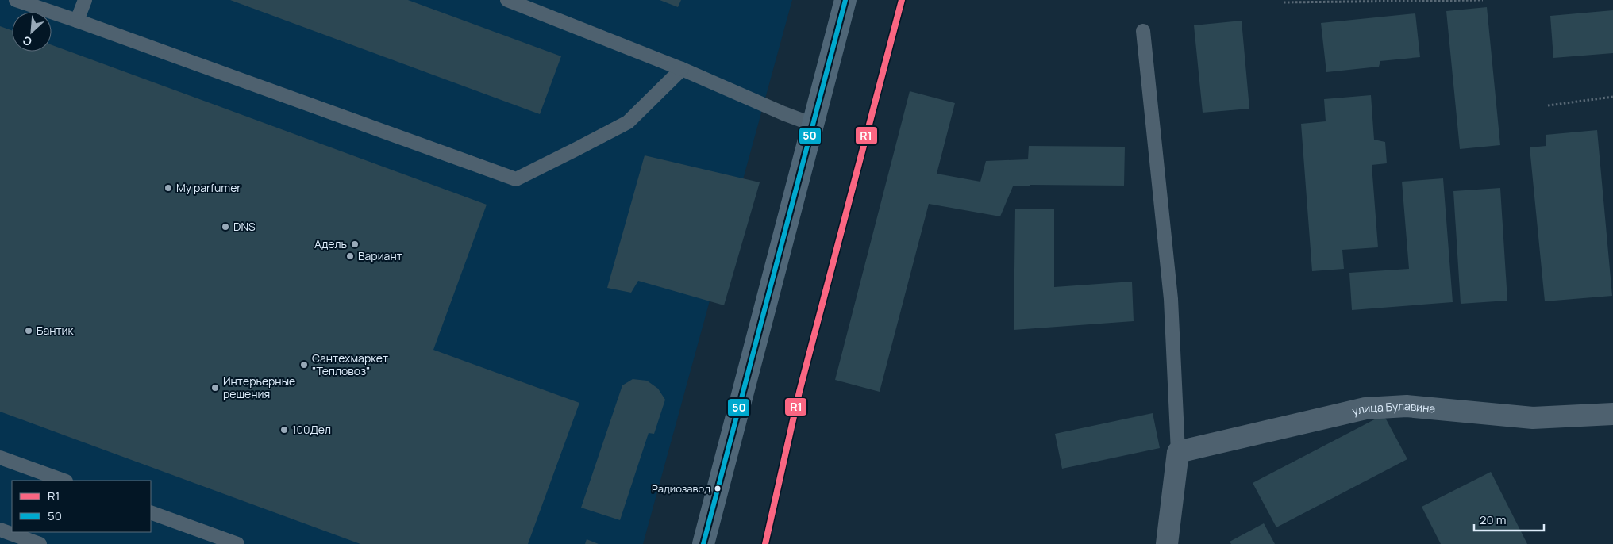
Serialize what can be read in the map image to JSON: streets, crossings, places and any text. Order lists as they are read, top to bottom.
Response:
{
  "streets": {
    "street": ["улица Булавина"]
  },
  "places": [
    "My parfumer",
    "DNS",
    "Адель",
    "Вариант",
    "Бантик",
    "Сантехмаркет \"Тепловоз\"",
    "Интерьерные решения",
    "100Дел",
    "Радиозавод"
  ],
  "lines": ["transit line R1", "transit line 50"],
  "legend": ["R1", "50"],
  "scale_bar": "20 m",
  "north": "bottom left"
}
